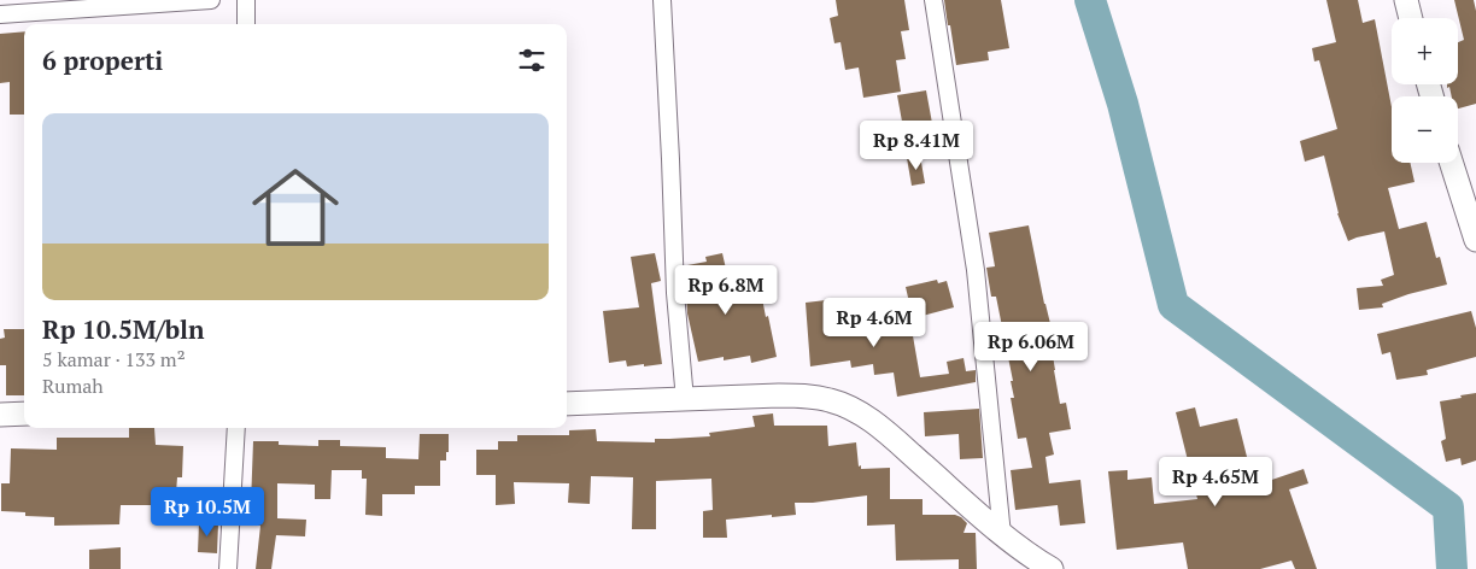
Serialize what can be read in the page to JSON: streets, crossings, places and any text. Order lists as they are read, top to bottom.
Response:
{
  "page": {
    "map_buttons": ["+", "−"],
    "heading": "6 properti",
    "list": [
      {
        "name": "Rp 10.5M/bln",
        "note": "5 kamar · 133 m² · Rumah"
      }
    ],
    "price": [
      "Rp 8.41M",
      "Rp 6.8M",
      "Rp 4.6M",
      "Rp 6.06M",
      "Rp 4.65M",
      "Rp 10.5M"
    ]
  }
}
